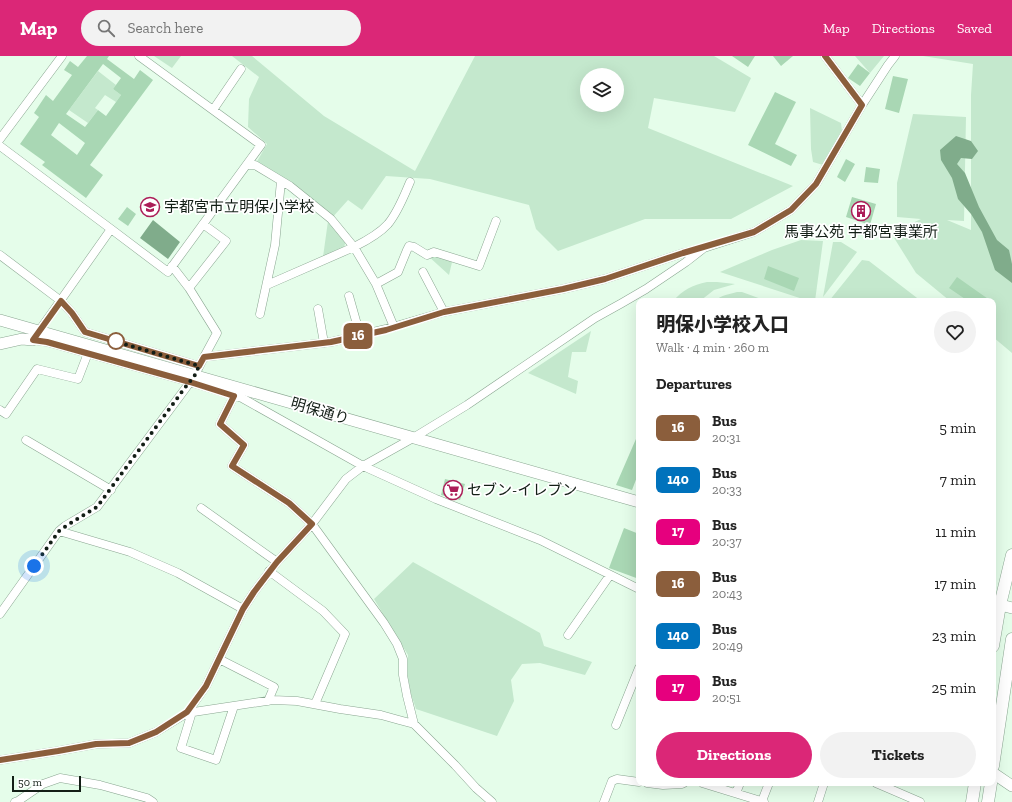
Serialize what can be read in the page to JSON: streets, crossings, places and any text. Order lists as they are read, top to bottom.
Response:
{
  "streets": {
    "street": ["明保通り"]
  },
  "places": {
    "school or university": ["宇都宮市立明保小学校"],
    "building": ["馬事公苑 宇都宮事業所"],
    "supermarket": ["セブン-イレブン"]
  },
  "lines": ["bus line 16"],
  "scale_bar": "50 m",
  "page": {
    "header": "Map",
    "search": "Search here",
    "nav": ["Map", "Directions", "Saved"],
    "on_map": "16",
    "heading": [
      ["明保小学校入口", "Walk · 4 min · 260 m"],
      "Departures"
    ],
    "list": [
      {
        "mark": "16",
        "name": "Bus",
        "note": "20:31",
        "value": "5 min"
      },
      {
        "mark": "140",
        "name": "Bus",
        "note": "20:33",
        "value": "7 min"
      },
      {
        "mark": "17",
        "name": "Bus",
        "note": "20:37",
        "value": "11 min"
      },
      {
        "mark": "16",
        "name": "Bus",
        "note": "20:43",
        "value": "17 min"
      },
      {
        "mark": "140",
        "name": "Bus",
        "note": "20:49",
        "value": "23 min"
      },
      {
        "mark": "17",
        "name": "Bus",
        "note": "20:51",
        "value": "25 min"
      }
    ],
    "buttons": ["Directions", "Tickets"],
    "scale": "50 m"
  }
}
